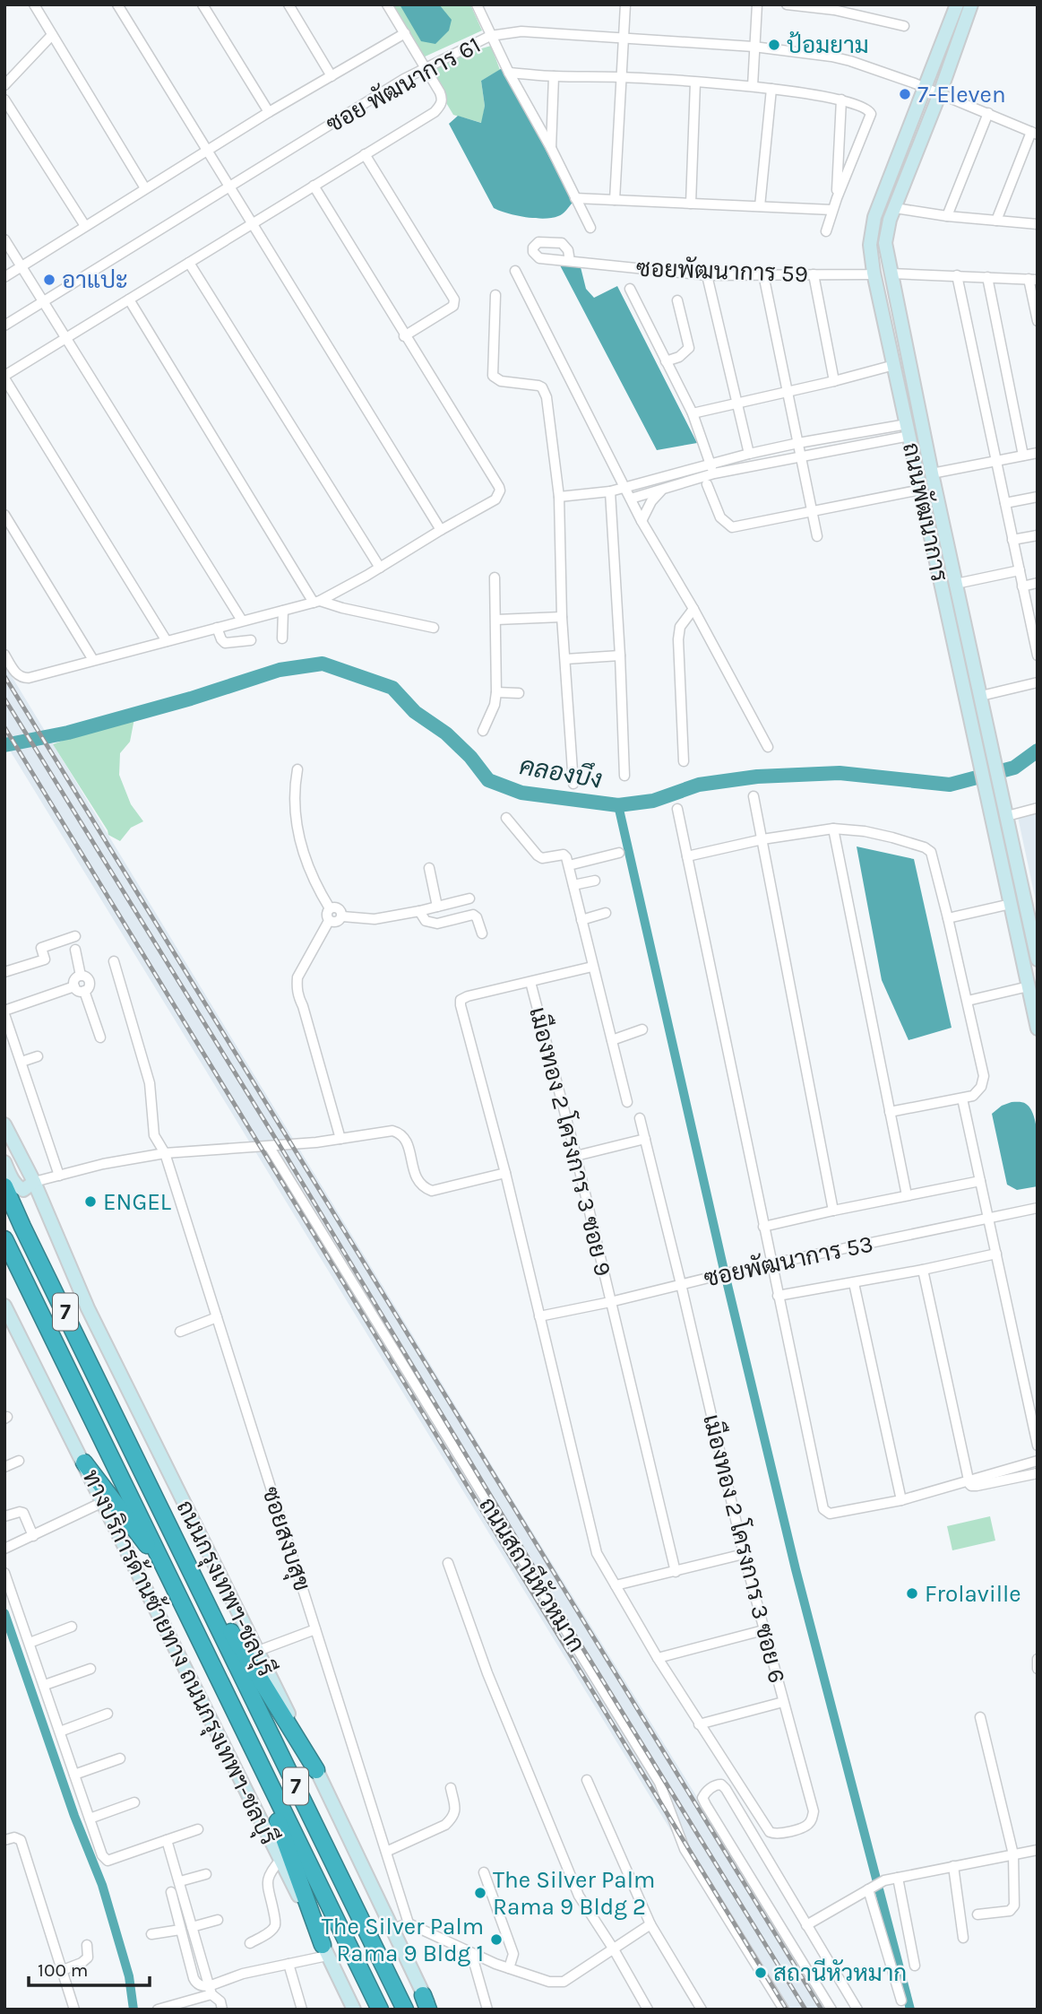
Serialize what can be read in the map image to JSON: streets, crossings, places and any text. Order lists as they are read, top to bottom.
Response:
{
  "streets": {
    "highway": ["7", "ถนนกรุงเทพฯ-ชลบุรี"],
    "main road": ["ถนนพัฒนาการ", "ทางบริการด้านซ้ายทาง ถนนกรุงเทพฯ-ชลบุรี"],
    "street": [
      "ซอย พัฒนาการ 61",
      "ซอยพัฒนาการ 59",
      "เมืองทอง 2 โครงการ 3 ซอย 9",
      "ซอยพัฒนาการ 53",
      "ซอยสงบสุข",
      "เมืองทอง 2 โครงการ 3 ซอย 6",
      "ถนนสถานีหัวหมาก"
    ]
  },
  "crossings": [
    ["ซอย พัฒนาการ 61", "ถนนพัฒนาการ"],
    ["ซอยพัฒนาการ 59", "ถนนพัฒนาการ"],
    ["เมืองทอง 2 โครงการ 3 ซอย 9", "ซอยพัฒนาการ 53"],
    ["ซอยพัฒนาการ 53", "เมืองทอง 2 โครงการ 3 ซอย 6"]
  ],
  "water": ["คลองบึง"],
  "places": [
    "ป้อมยาม",
    "7-Eleven",
    "อาแปะ",
    "ENGEL",
    "Frolaville",
    "The Silver Palm Rama 9 Bldg 2",
    "The Silver Palm Rama 9 Bldg 1",
    "สถานีหัวหมาก"
  ],
  "scale_bar": "100 m"
}
